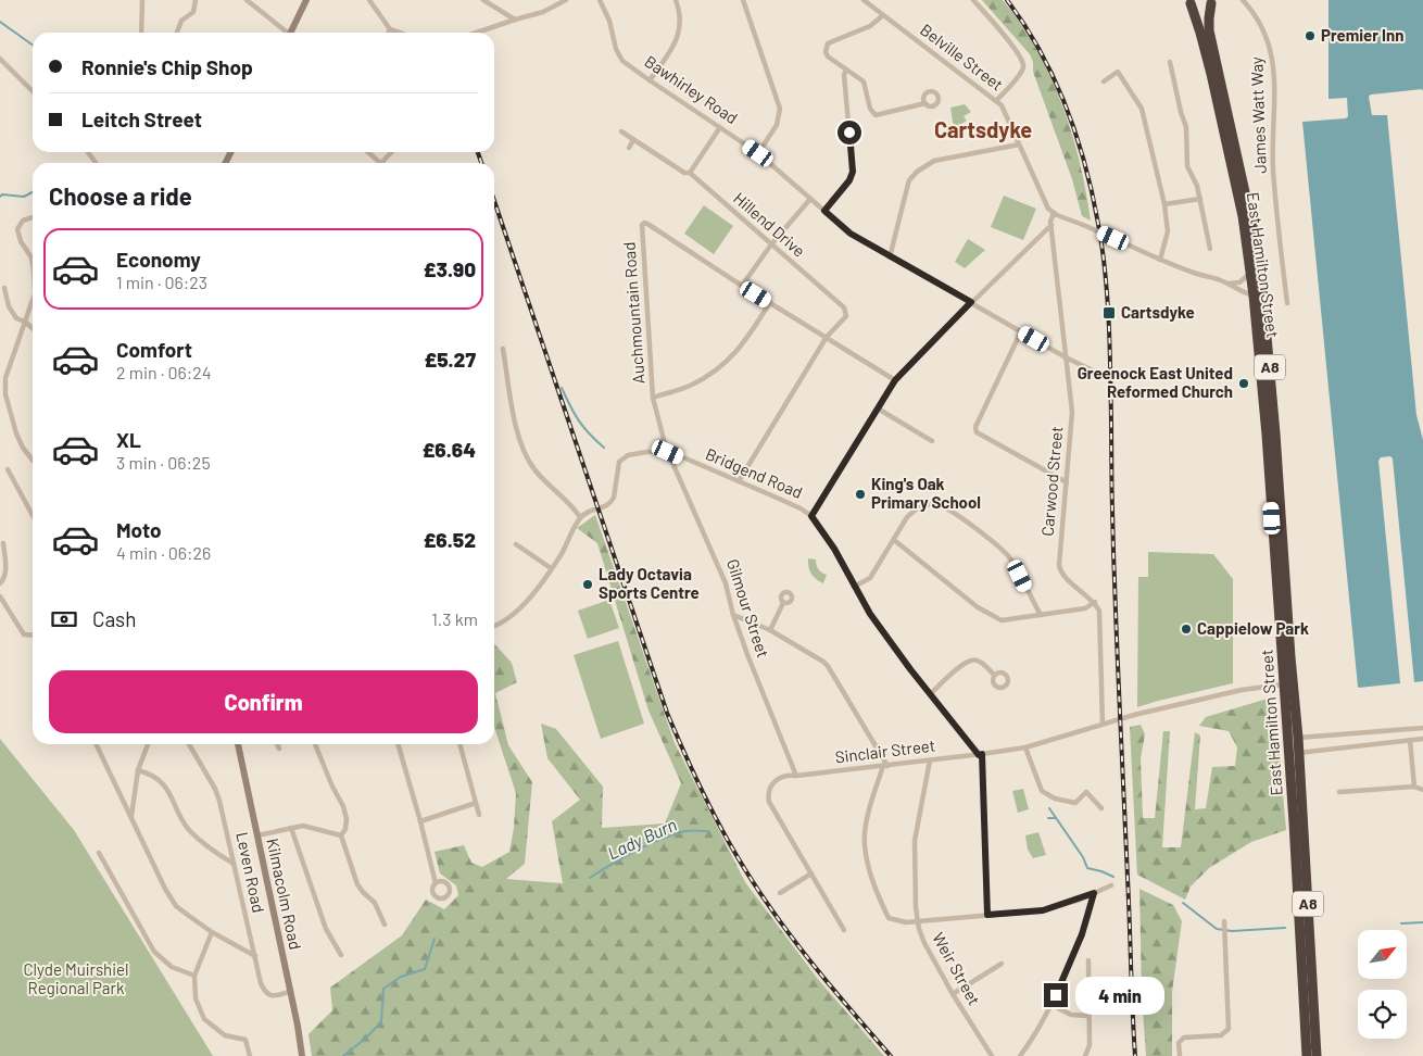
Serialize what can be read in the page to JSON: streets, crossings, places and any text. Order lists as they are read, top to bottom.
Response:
{
  "streets": {
    "highway": ["East Hamilton Street", "A8"],
    "main road": ["Kilmacolm Road"],
    "street": [
      "Belville Street",
      "Bawhirley Road",
      "James Watt Way",
      "Hillend Drive",
      "Auchmountain Road",
      "Bridgend Road",
      "Carwood Street",
      "Gilmour Street",
      "Sinclair Street",
      "Leven Road",
      "Weir Street"
    ]
  },
  "crossings": [
    ["Belville Street", "Bawhirley Road"],
    ["Belville Street", "Carwood Street"],
    ["Bawhirley Road", "Carwood Street"],
    ["East Hamilton Street", "A8"],
    ["East Hamilton Street", "Sinclair Street"],
    ["Auchmountain Road", "Bridgend Road"],
    ["Auchmountain Road", "Gilmour Street"],
    ["Bridgend Road", "Gilmour Street"],
    ["Gilmour Street", "Sinclair Street"],
    ["Sinclair Street", "Weir Street"],
    ["Leven Road", "Kilmacolm Road"]
  ],
  "districts": ["Cartsdyke"],
  "water": ["Lady Burn"],
  "parks": ["Clyde Muirshiel Regional Park"],
  "places": {
    "other": [
      "Premier Inn",
      "Greenock East United Reformed Church",
      "King's Oak Primary School",
      "Lady Octavia Sports Centre",
      "Cappielow Park"
    ],
    "transit": ["Cartsdyke"]
  },
  "north": "top right",
  "page": {
    "banner": ["Ronnie's Chip Shop", "Leitch Street"],
    "heading": "Choose a ride",
    "list": [
      {
        "name": "Economy",
        "note": "1 min · 06:23",
        "value": "£3.90"
      },
      {
        "name": "Comfort",
        "note": "2 min · 06:24",
        "value": "£5.27"
      },
      {
        "name": "XL",
        "note": "3 min · 06:25",
        "value": "£6.64"
      },
      {
        "name": "Moto",
        "note": "4 min · 06:26",
        "value": "£6.52"
      }
    ],
    "pay": ["Cash", "1.3 km"],
    "buttons": "Confirm",
    "bubble": "4 min"
  }
}
